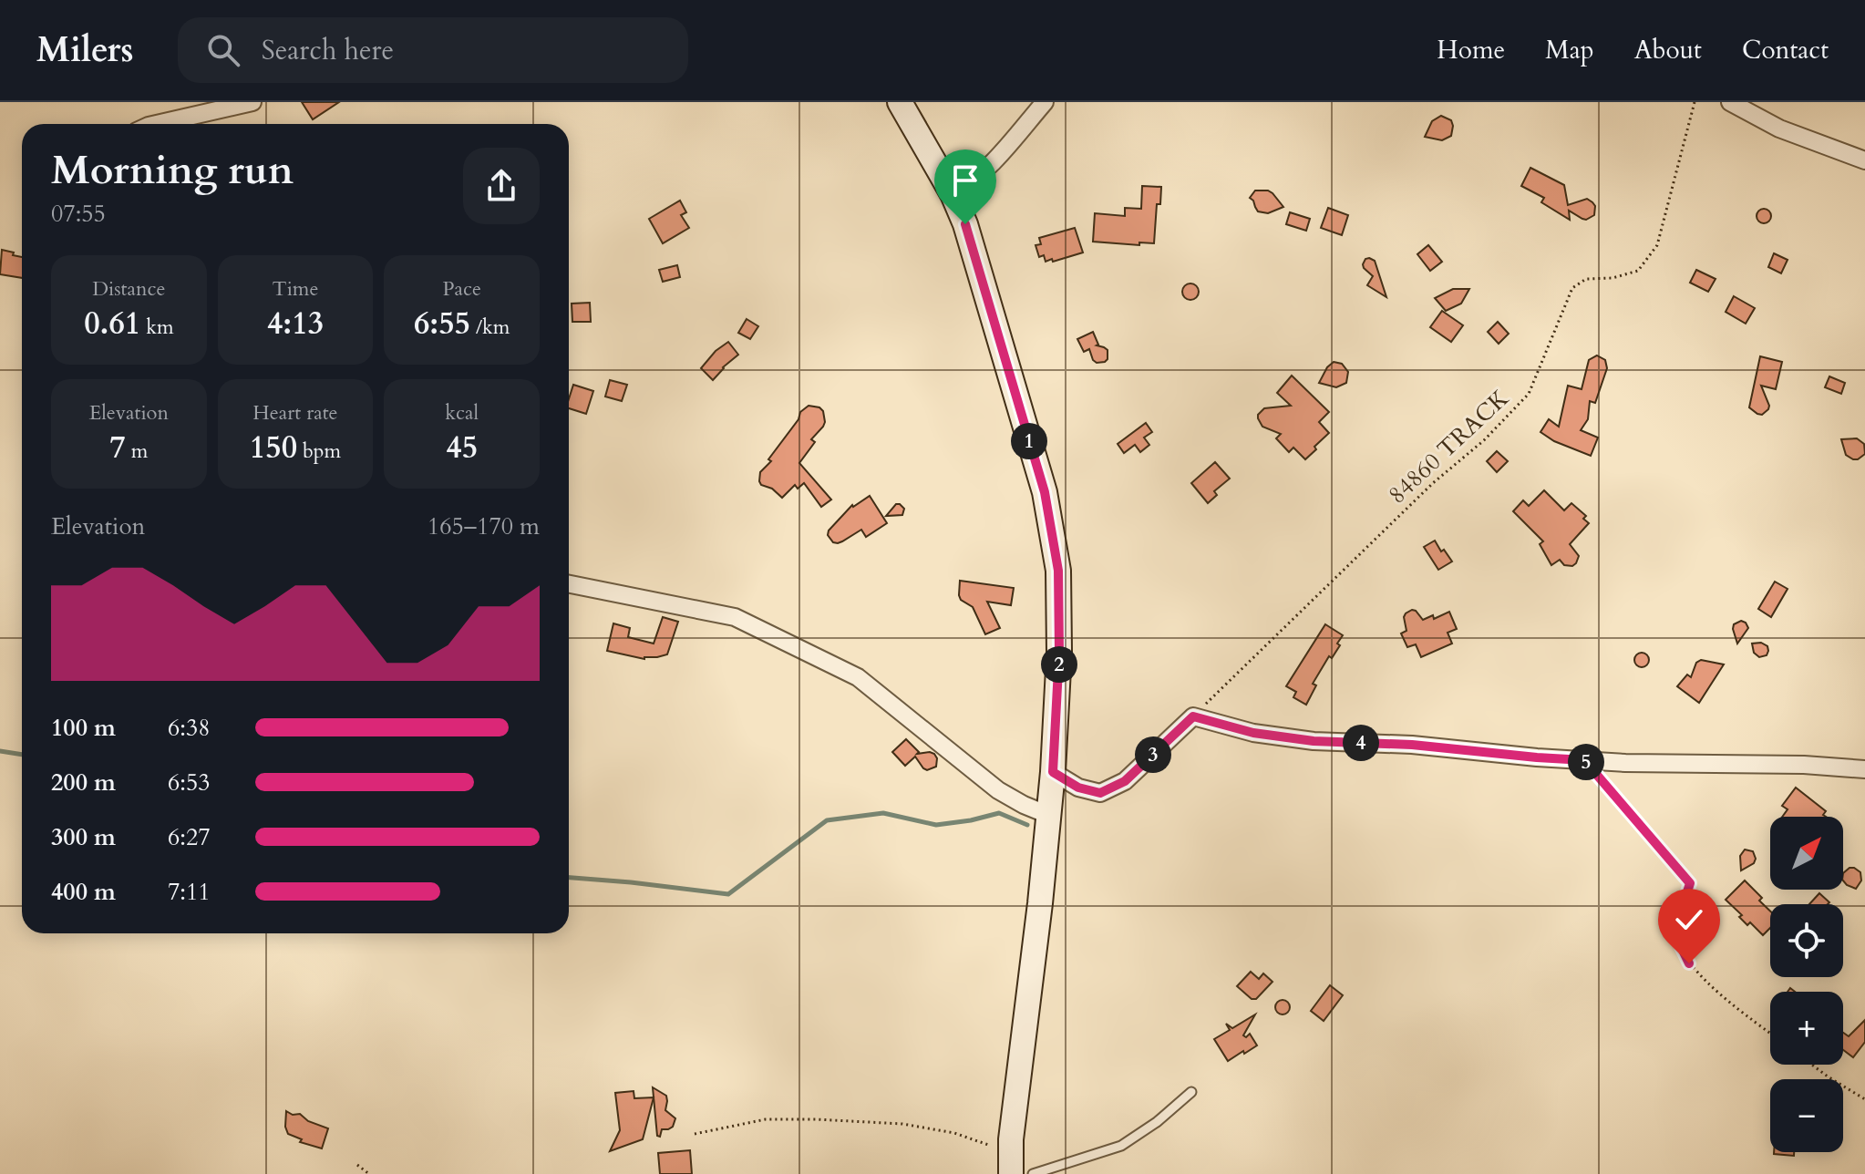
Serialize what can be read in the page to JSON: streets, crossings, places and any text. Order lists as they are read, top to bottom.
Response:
{
  "streets": {
    "path": ["84860 TRACK"]
  },
  "north": "top right",
  "page": {
    "header": "Milers",
    "search": "Search here",
    "nav": [
      "Home",
      "Map",
      "About",
      "Contact"
    ],
    "heading": ["Morning run", "07:55"],
    "stats": [
      ["Distance", "0.61 km"],
      ["Time", "4:13"],
      ["Pace", "6:55 /km"],
      ["Elevation", "7 m"],
      ["Heart rate", "150 bpm"],
      ["kcal", "45"]
    ],
    "pins": [
      "1",
      "2",
      "4",
      "3",
      "5"
    ],
    "chart": ["Elevation", "165–170 m"],
    "list": [
      {
        "name": "100 m",
        "note": "6:38"
      },
      {
        "name": "200 m",
        "note": "6:53"
      },
      {
        "name": "300 m",
        "note": "6:27"
      },
      {
        "name": "400 m",
        "note": "7:11"
      }
    ],
    "map_buttons": ["+", "−"]
  }
}
